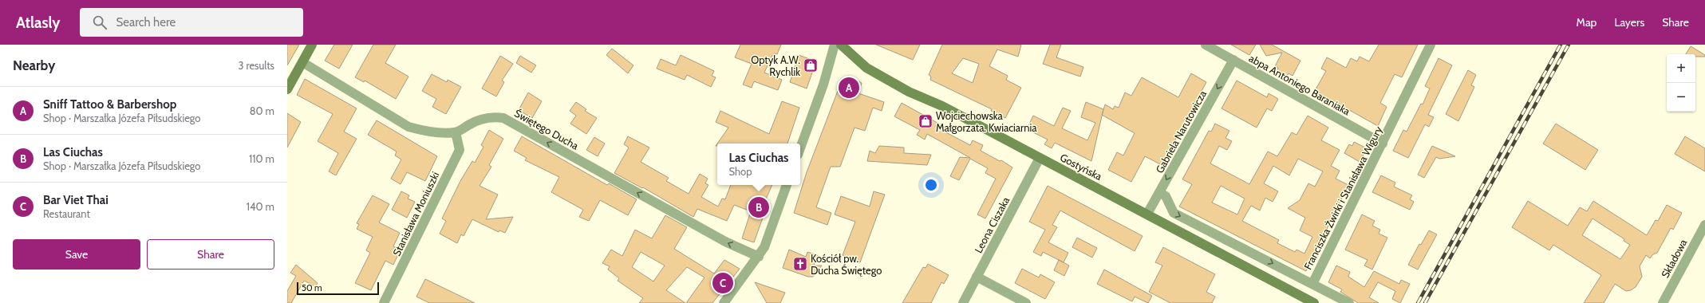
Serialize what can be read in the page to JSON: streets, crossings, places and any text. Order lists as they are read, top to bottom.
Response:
{
  "streets": {
    "main road": ["Gostyńska"],
    "street": [
      "abpa Antoniego Baraniaka",
      "Świętego Ducha",
      "Gabriela Narutowicza",
      "Franciszka Żwirki i Stanisława Wigury",
      "Stanisława Moniuszki",
      "Leona Ciszaka",
      "Składowa"
    ]
  },
  "crossings": [
    ["abpa Antoniego Baraniaka", "Gabriela Narutowicza"],
    ["abpa Antoniego Baraniaka", "Franciszka Żwirki i Stanisława Wigury"],
    ["Świętego Ducha", "Stanisława Moniuszki"],
    ["Gabriela Narutowicza", "Gostyńska"],
    ["Gabriela Narutowicza", "Franciszka Żwirki i Stanisława Wigury"],
    ["Gostyńska", "Leona Ciszaka"]
  ],
  "one_way": ["Świętego Ducha", "Gabriela Narutowicza", "Franciszka Żwirki i Stanisława Wigury"],
  "places": {
    "shop": ["Optyk A.W. Rychlik", "Wojciechowska Małgorzata. Kwiaciarnia"],
    "church": ["Kościół pw. Ducha Świętego"]
  },
  "scale_bar": "50 m",
  "page": {
    "header": "Atlasly",
    "search": "Search here",
    "nav": ["Map", "Layers", "Share"],
    "heading": ["Nearby", "3 results"],
    "map_buttons": ["+", "−"],
    "pins": ["A", "B", "C"],
    "list": [
      {
        "mark": "A",
        "name": "Sniff Tattoo & Barbershop",
        "note": "Shop · Marszałka Józefa Piłsudskiego",
        "value": "80 m"
      },
      {
        "mark": "B",
        "name": "Las Ciuchas",
        "note": "Shop · Marszałka Józefa Piłsudskiego",
        "value": "110 m"
      },
      {
        "mark": "C",
        "name": "Bar Viet Thai",
        "note": "Restaurant",
        "value": "140 m"
      }
    ],
    "popup": ["Las Ciuchas", "Shop"],
    "buttons": ["Save", "Share"],
    "scale": "50 m"
  }
}
